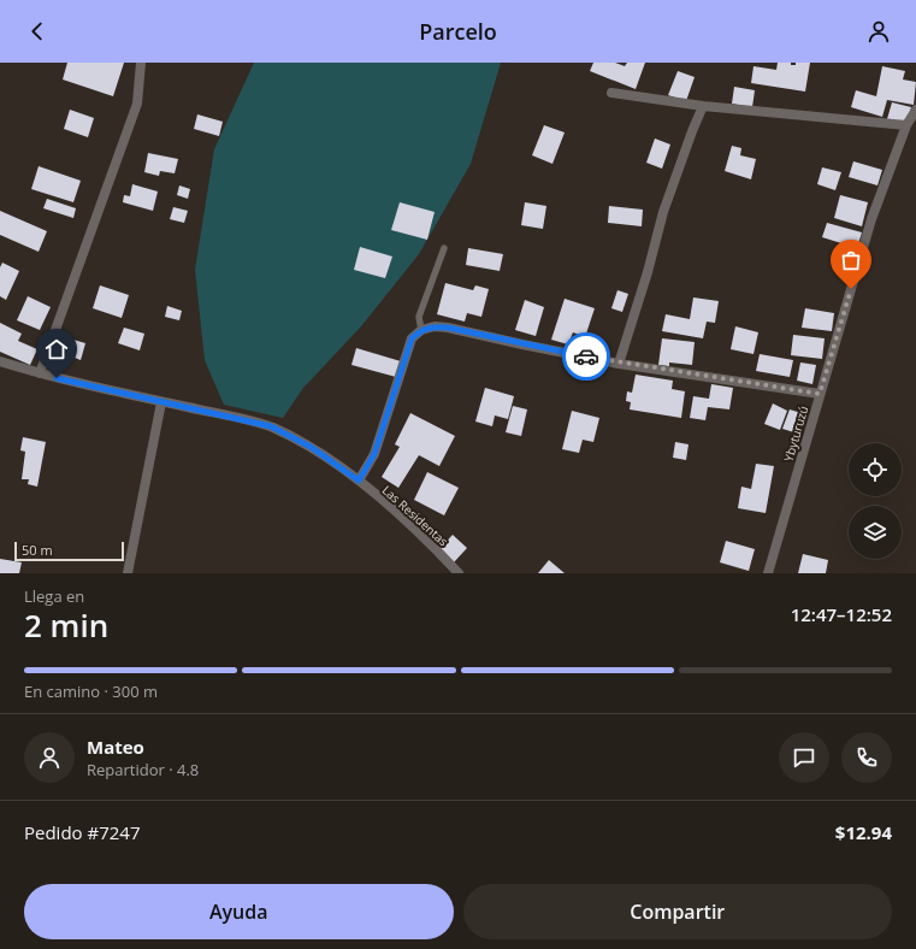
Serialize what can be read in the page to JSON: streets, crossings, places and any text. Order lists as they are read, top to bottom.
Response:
{
  "streets": {
    "street": ["Ybyturuzú", "Las Residentas"]
  },
  "scale_bar": "50 m",
  "page": {
    "header": "Parcelo",
    "scale": "50 m",
    "heading": ["2 min", "Llega en", "12:47–12:52"],
    "panel": [
      "Mateo",
      "Repartidor · 4.8",
      "Pedido #7247",
      "$12.94"
    ],
    "bar": "En camino · 300 m",
    "buttons": ["Ayuda", "Compartir"]
  }
}
